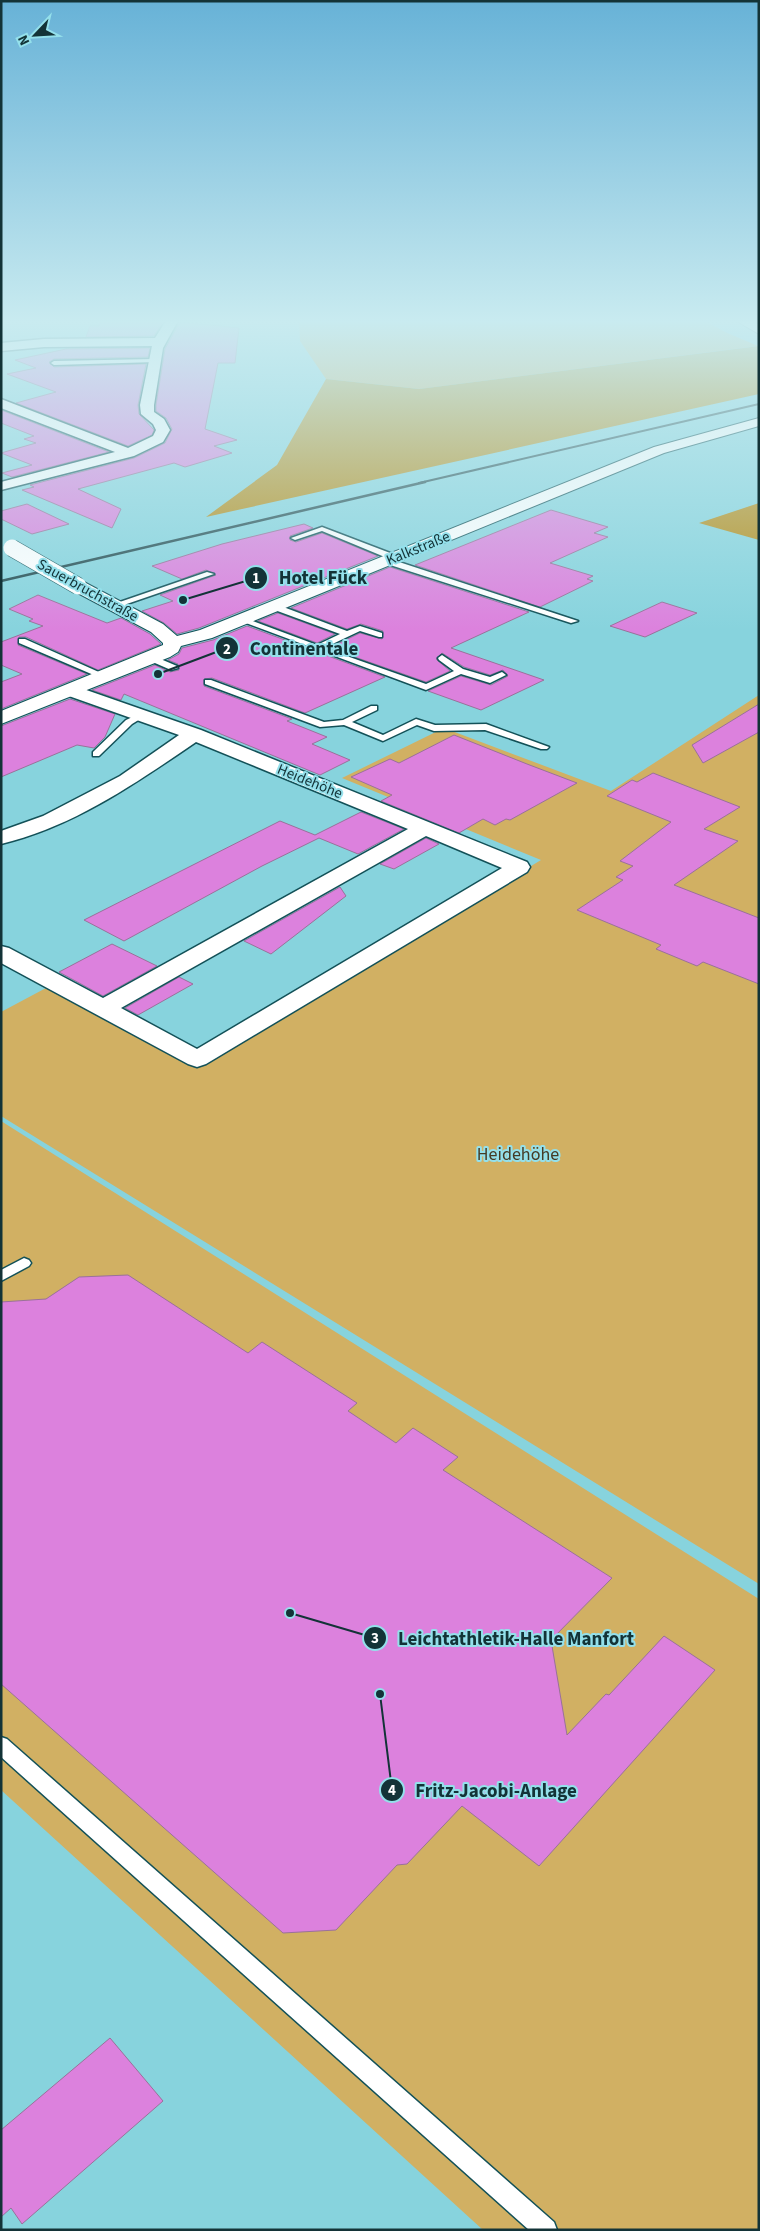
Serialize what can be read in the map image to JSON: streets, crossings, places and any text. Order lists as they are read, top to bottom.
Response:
{
  "streets": {
    "street": ["Kalkstraße", "Sauerbruchstraße", "Heidehöhe"]
  },
  "crossings": [
    ["Kalkstraße", "Sauerbruchstraße"],
    ["Kalkstraße", "Heidehöhe"]
  ],
  "parks": ["Heidehöhe"],
  "places": [
    "Hotel Fück",
    "Continentale",
    "Leichtathletik-Halle Manfort",
    "Fritz-Jacobi-Anlage"
  ],
  "north": "bottom left"
}
